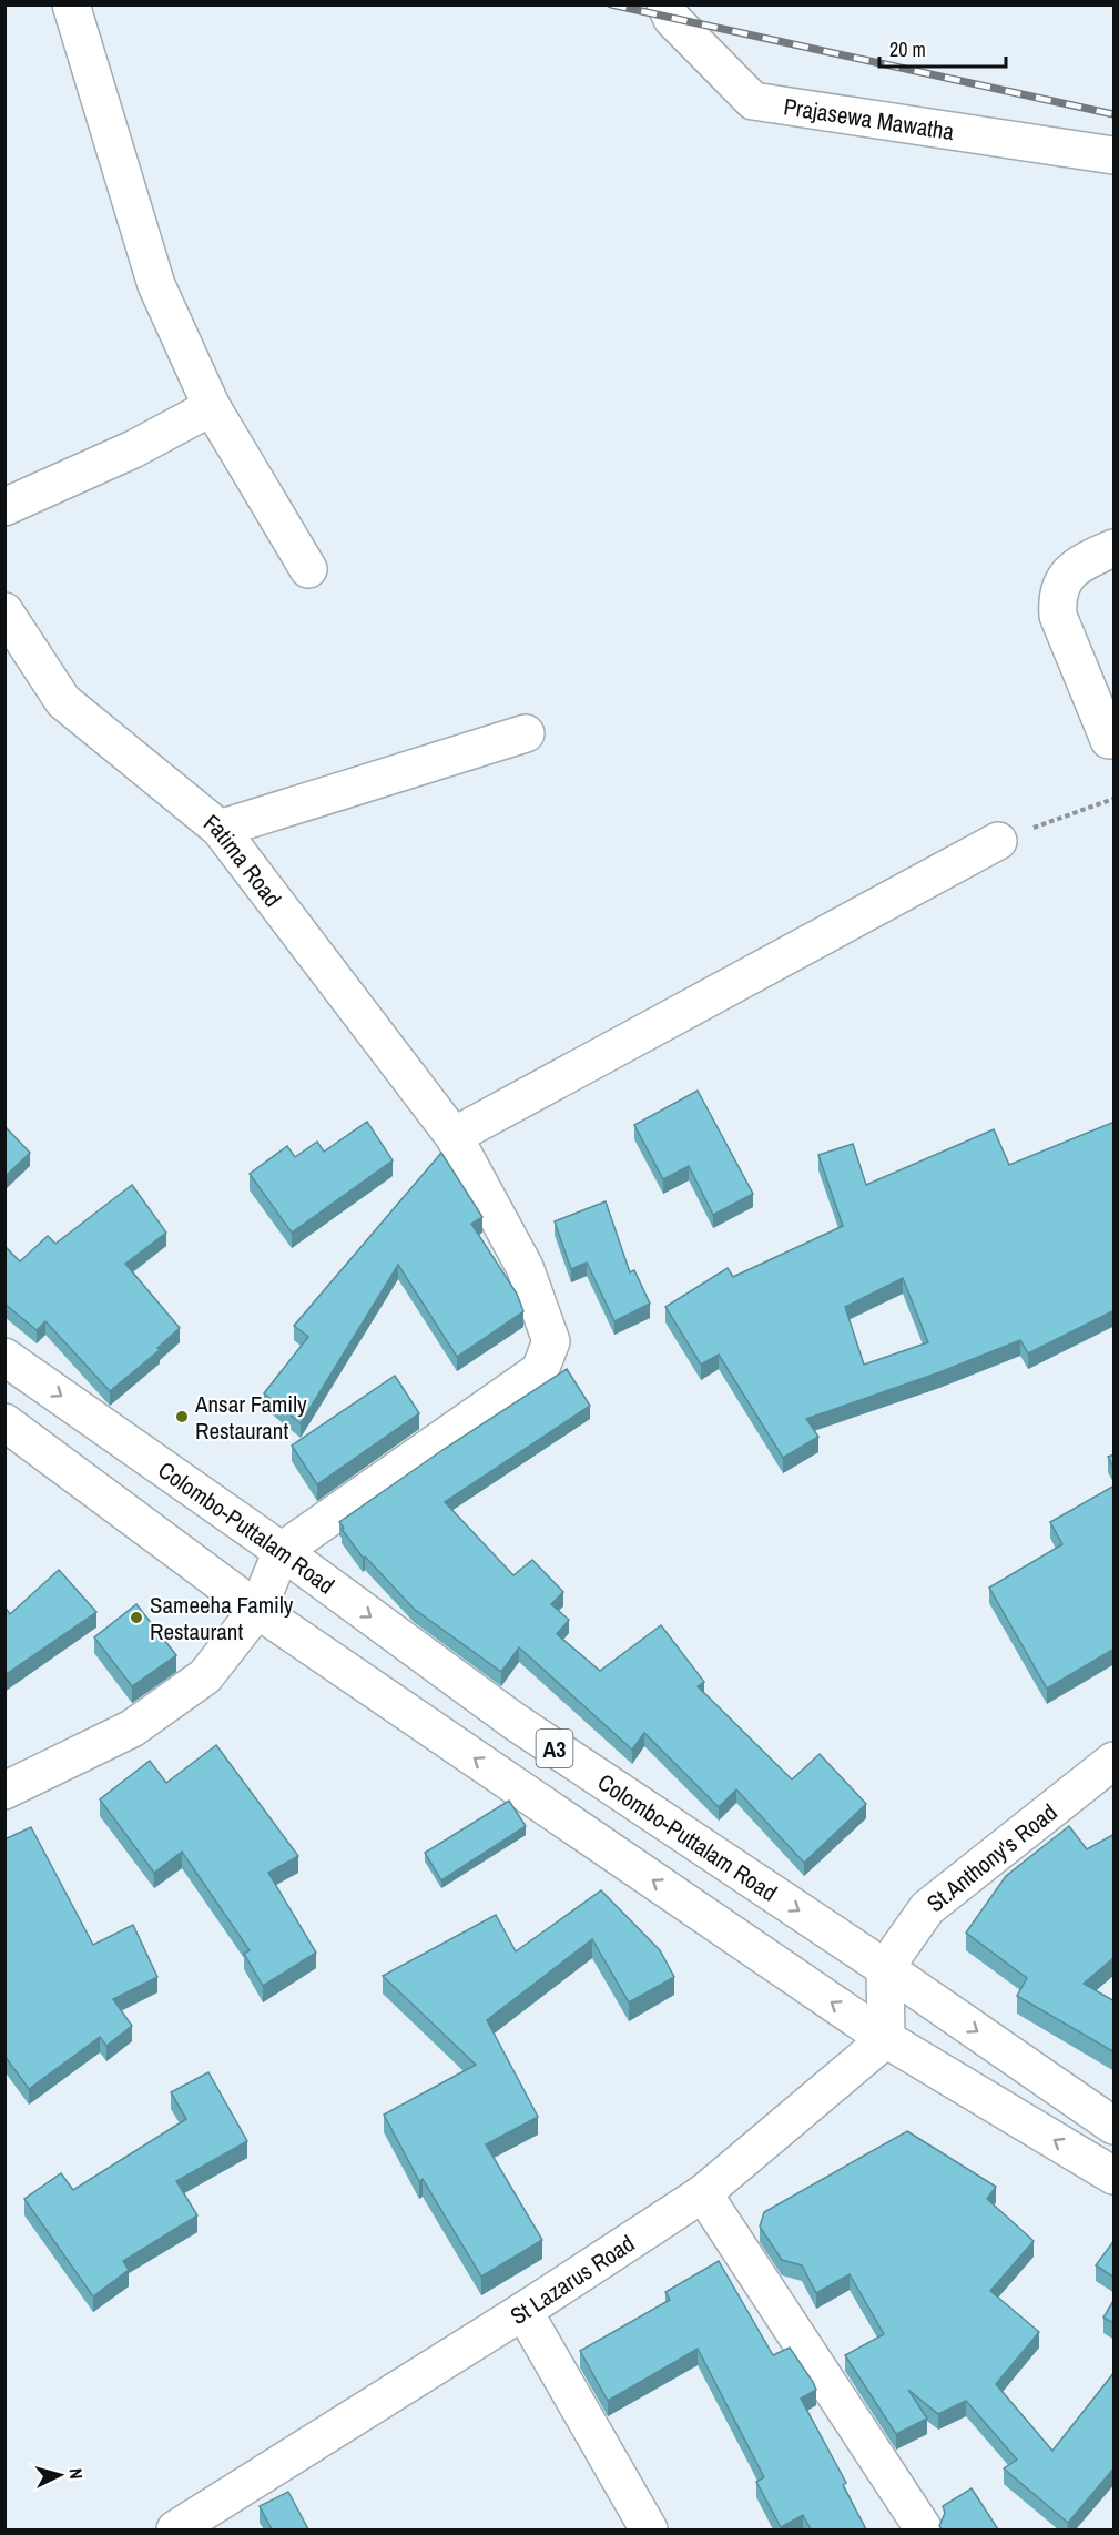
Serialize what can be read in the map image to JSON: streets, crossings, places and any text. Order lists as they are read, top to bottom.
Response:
{
  "streets": {
    "main road": [
      "Prajasewa Mawatha",
      "Fatima Road",
      "Colombo-Puttalam Road",
      "A3",
      "St.Anthony's Road",
      "St Lazarus Road"
    ]
  },
  "crossings": [
    ["Fatima Road", "Colombo-Puttalam Road"],
    ["Colombo-Puttalam Road", "St.Anthony's Road"],
    ["A3", "St Lazarus Road"]
  ],
  "places": ["Ansar Family Restaurant", "Sameeha Family Restaurant"],
  "scale_bar": "20 m",
  "north": "right"
}
